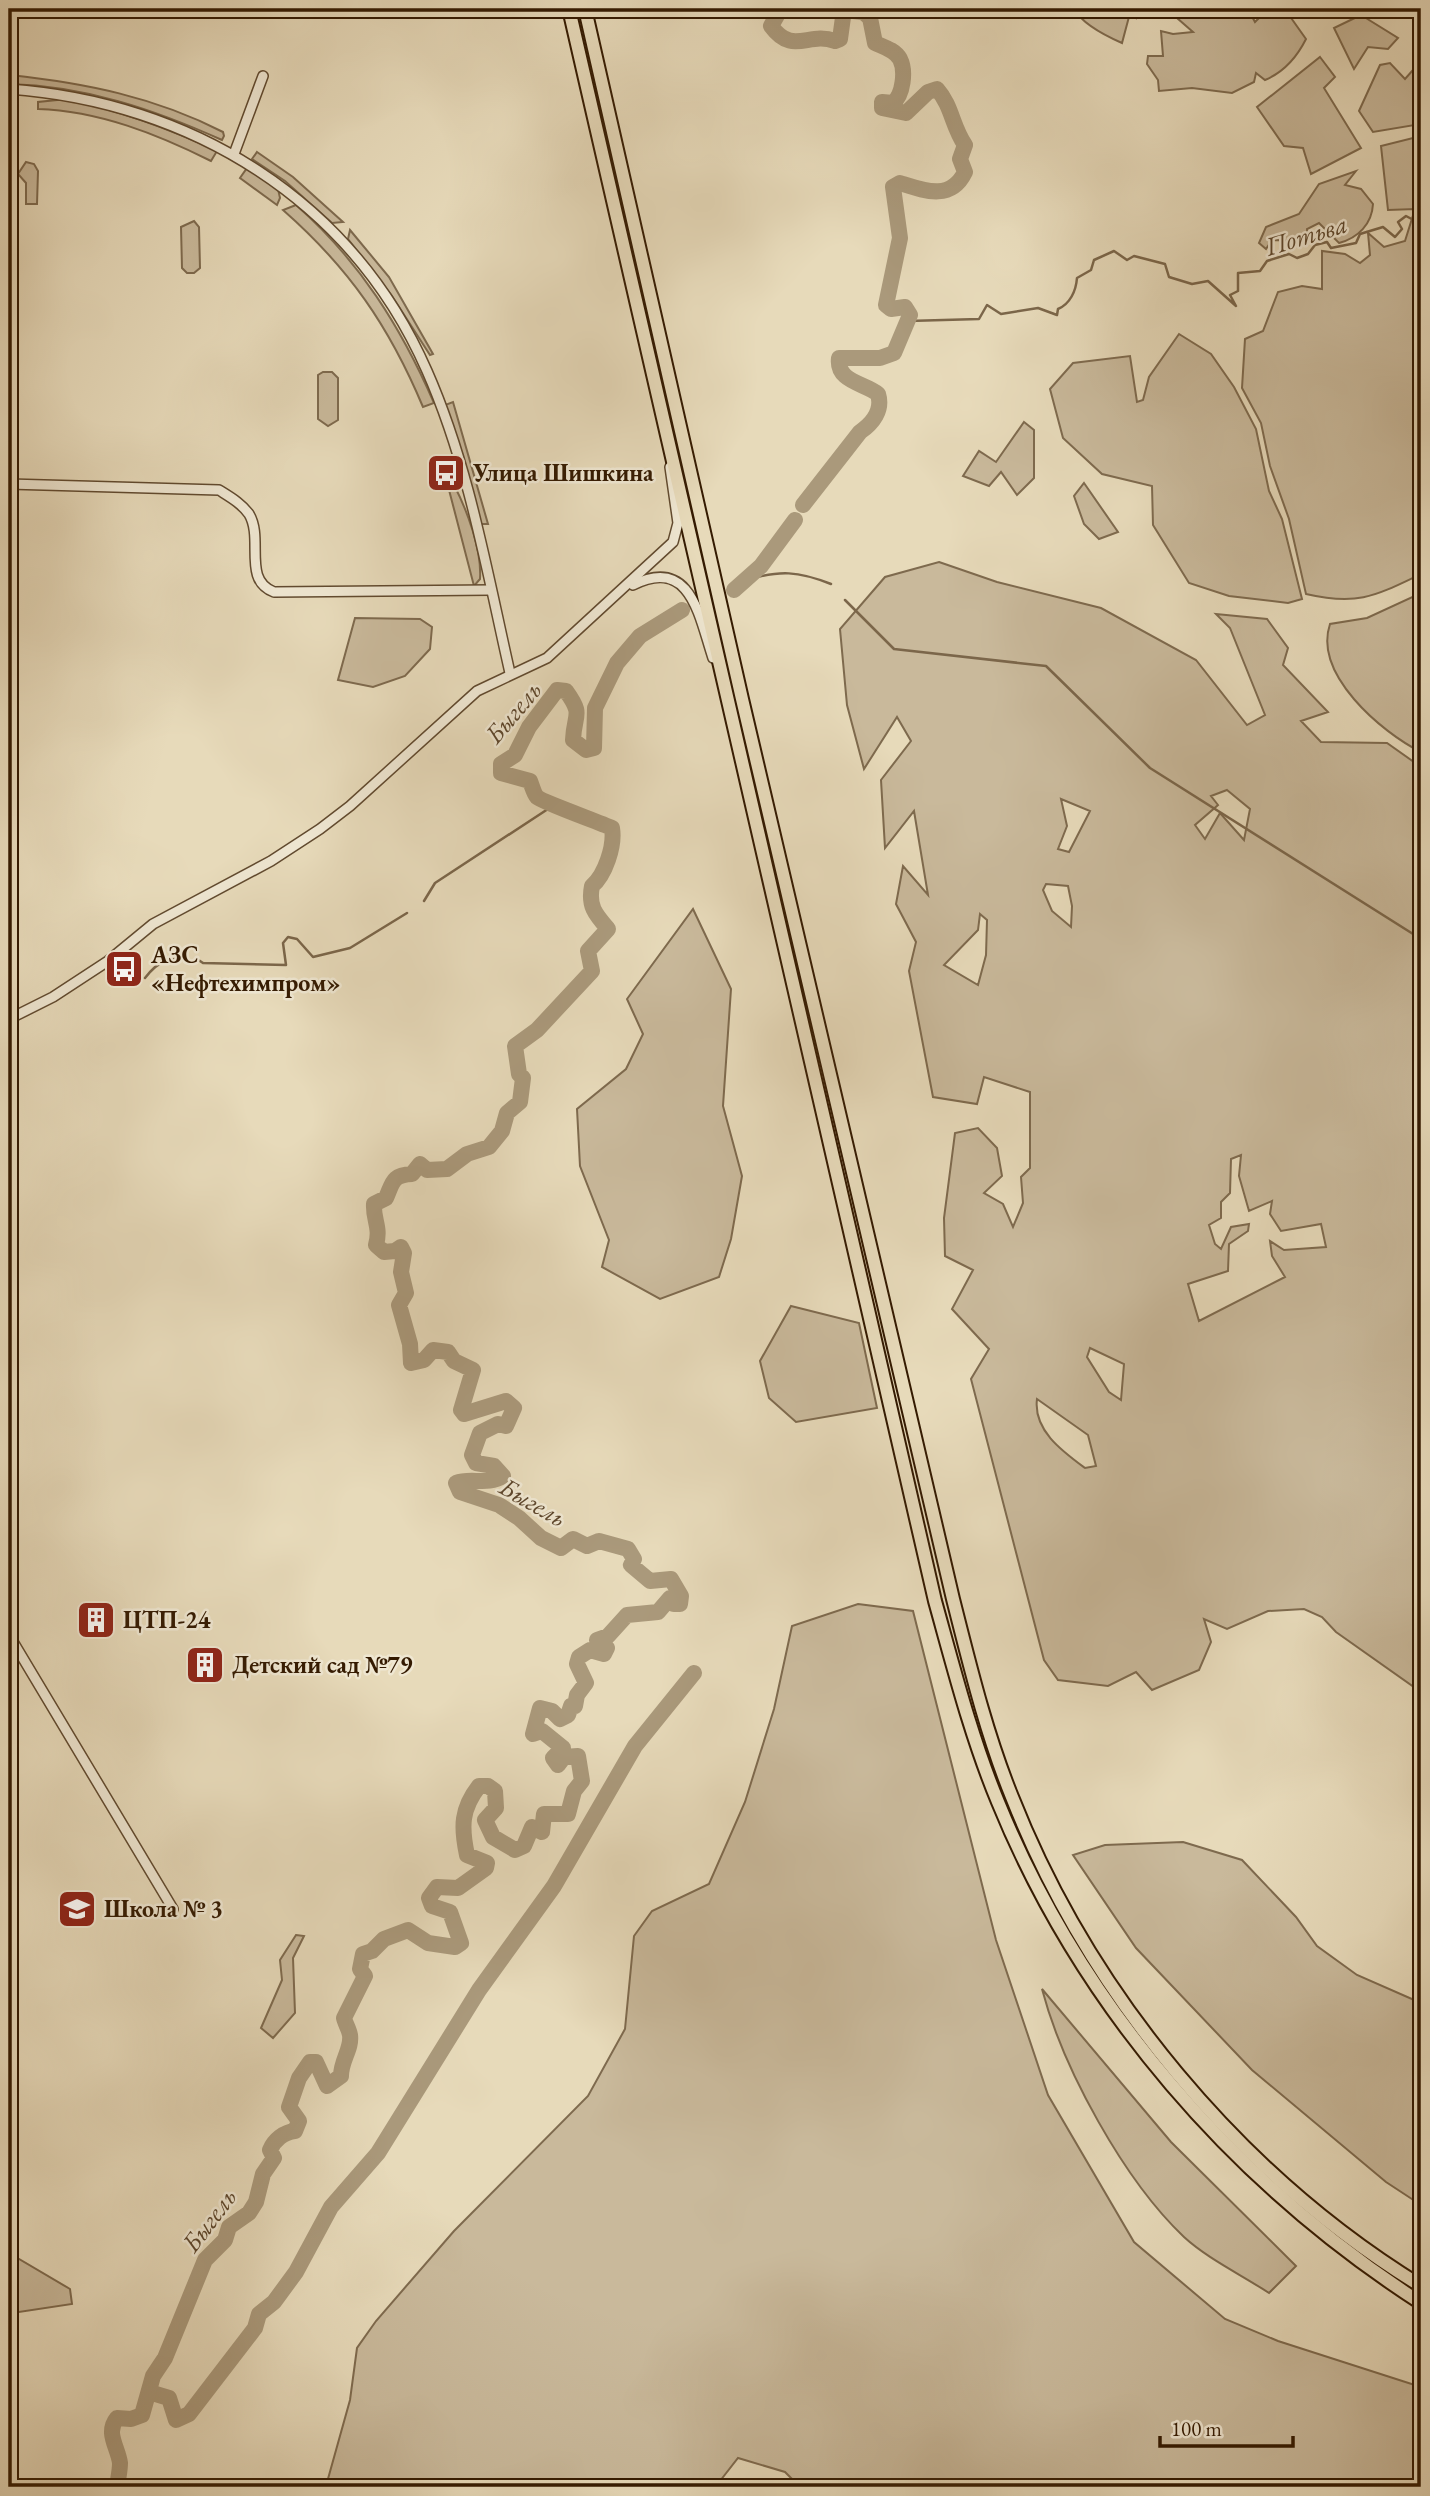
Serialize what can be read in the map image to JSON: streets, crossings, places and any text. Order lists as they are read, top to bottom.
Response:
{
  "water": ["Потьва", "Быгель"],
  "places": {
    "bus stop": ["Улица Шишкина", "АЗС «Нефтехимпром»"],
    "building": ["ЦТП-24", "Детский сад №79"],
    "school or university": ["Школа № 3"]
  },
  "scale_bar": "100 m"
}
